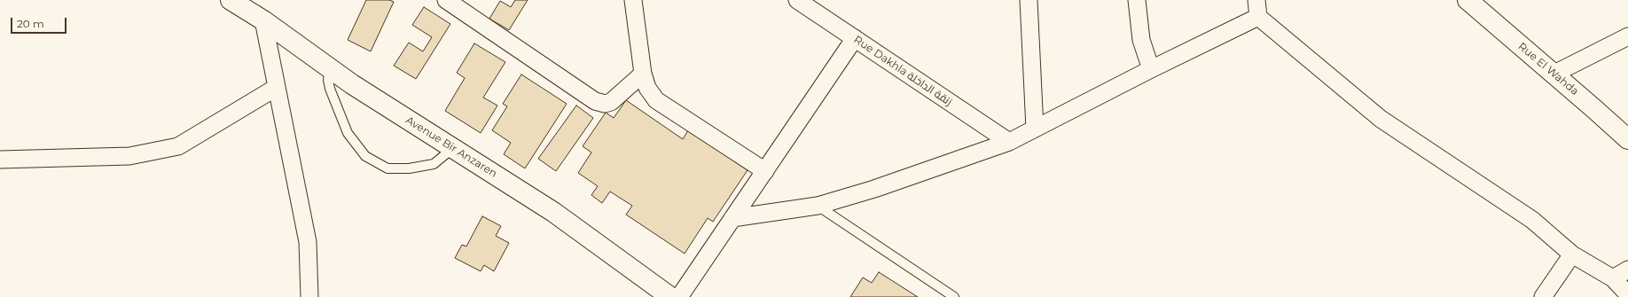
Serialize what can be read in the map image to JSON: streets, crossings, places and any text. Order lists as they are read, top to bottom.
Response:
{
  "streets": {
    "main road": ["Rue El Wahda", "Avenue Bir Anzaren"],
    "street": ["Rue Dakhla زنقة الداخلة"]
  },
  "scale_bar": "20 m"
}
